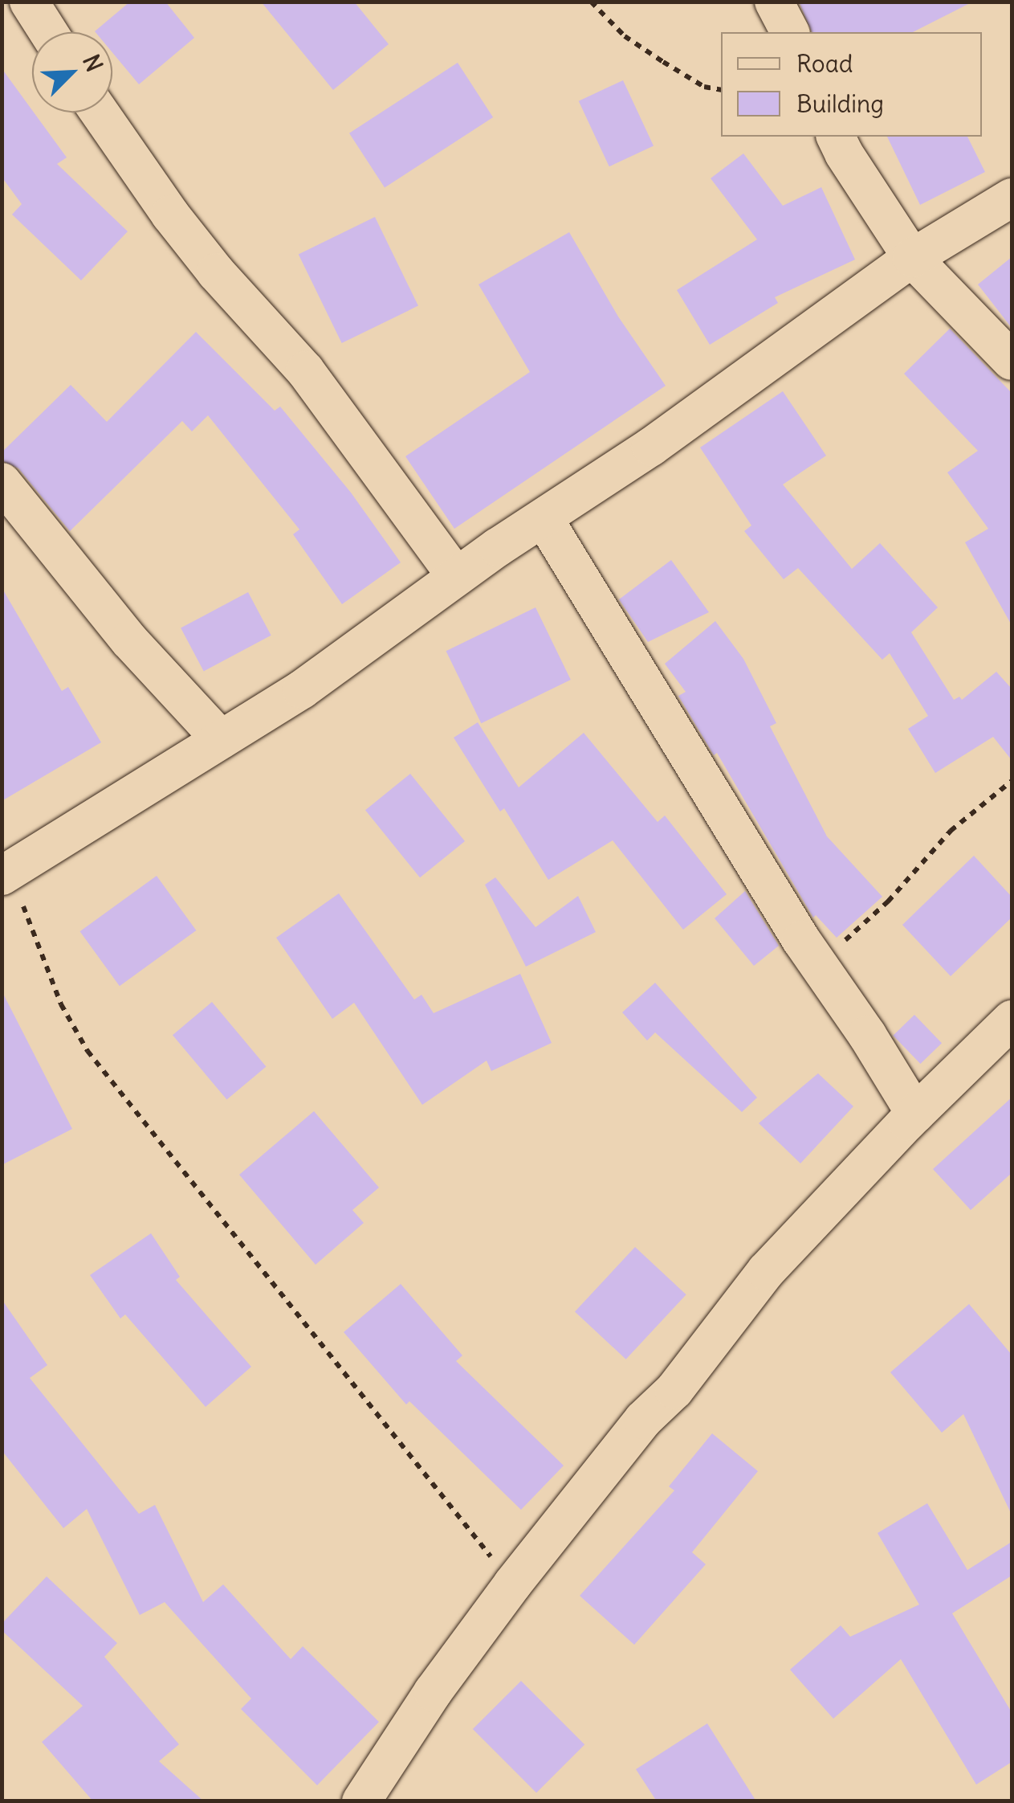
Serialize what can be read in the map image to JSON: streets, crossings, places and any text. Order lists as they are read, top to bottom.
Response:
{
  "legend": ["Road", "Building"],
  "north": "top right"
}
